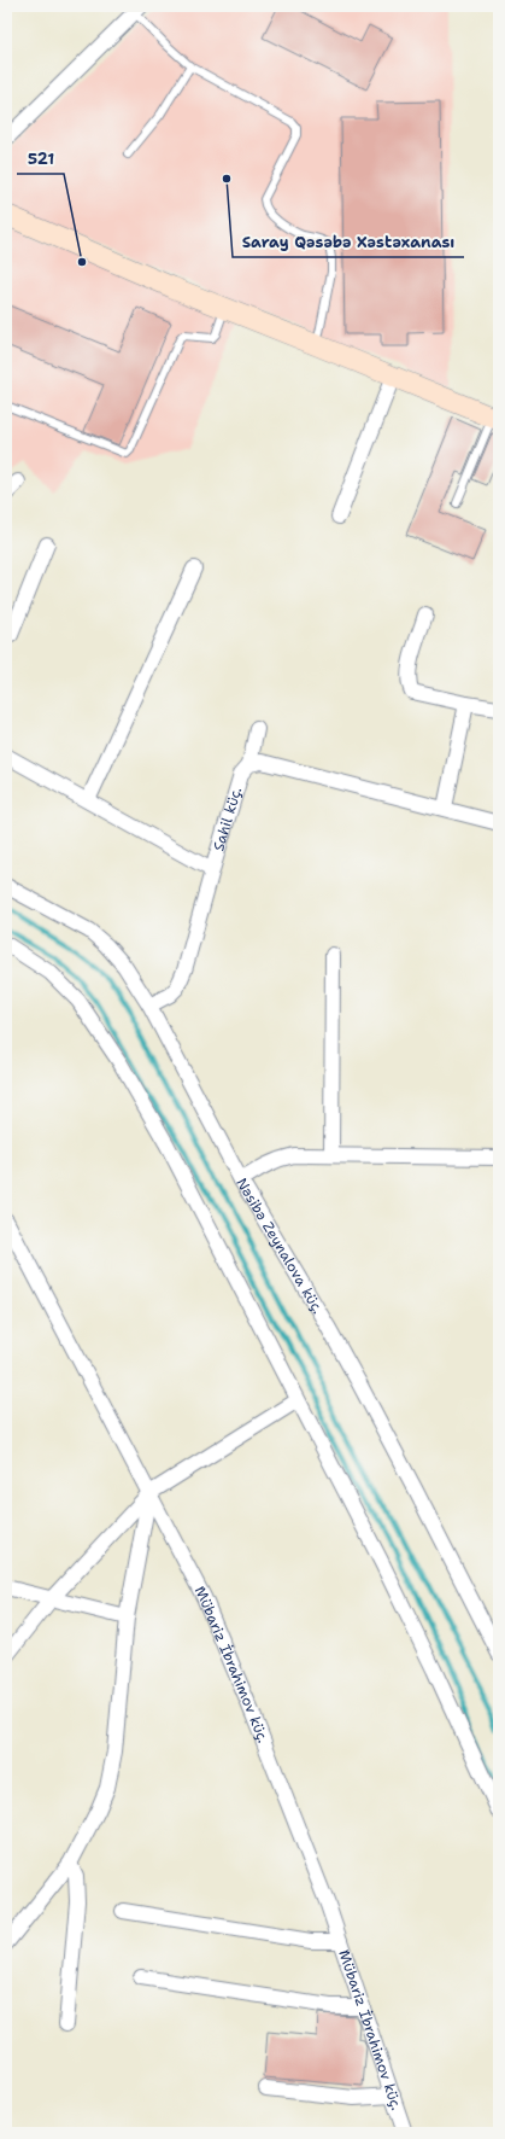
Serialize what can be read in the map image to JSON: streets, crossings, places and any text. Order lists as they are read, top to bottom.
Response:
{
  "streets": {
    "street": ["Sahil küç.", "Nəsibə Zeynalova küç.", "Mübariz İbrahimov küç."]
  },
  "places": ["Saray Qəsəbə Xəstəxanası", "521"]
}
